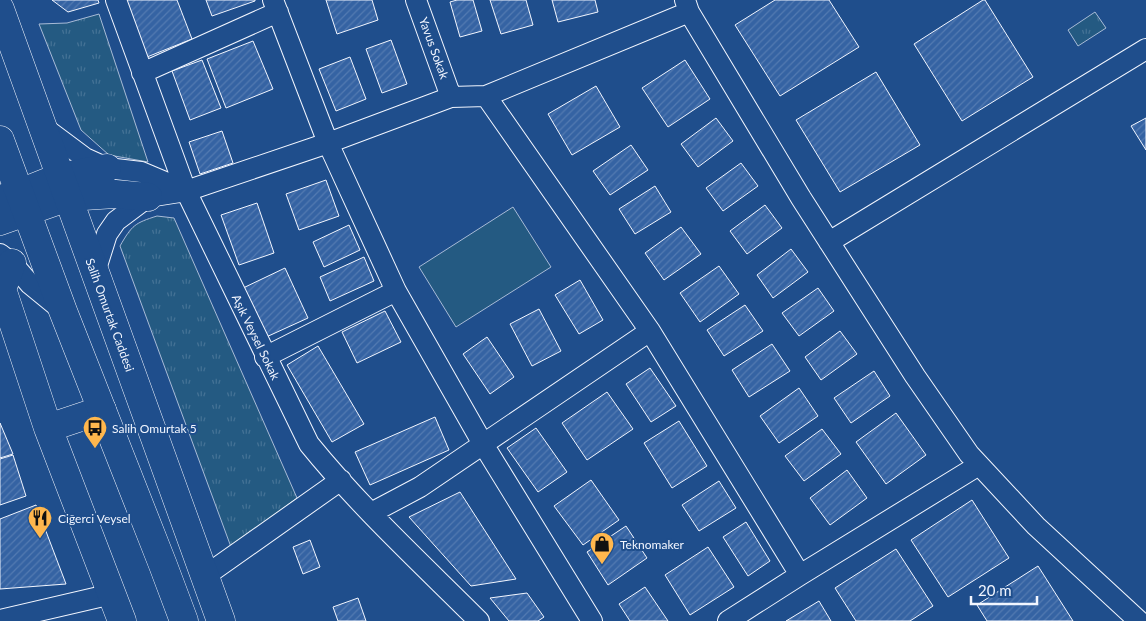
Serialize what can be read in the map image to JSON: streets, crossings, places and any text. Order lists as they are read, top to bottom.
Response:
{
  "streets": {
    "main road": ["Salih Omurtak Caddesi"],
    "street": ["Yavus Sokak", "Aşık Veysel Sokak"]
  },
  "places": {
    "bus stop": ["Salih Omurtak 5"],
    "restaurant": ["Ciğerci Veysel"],
    "shop": ["Teknomaker"]
  },
  "scale_bar": "20 m"
}
